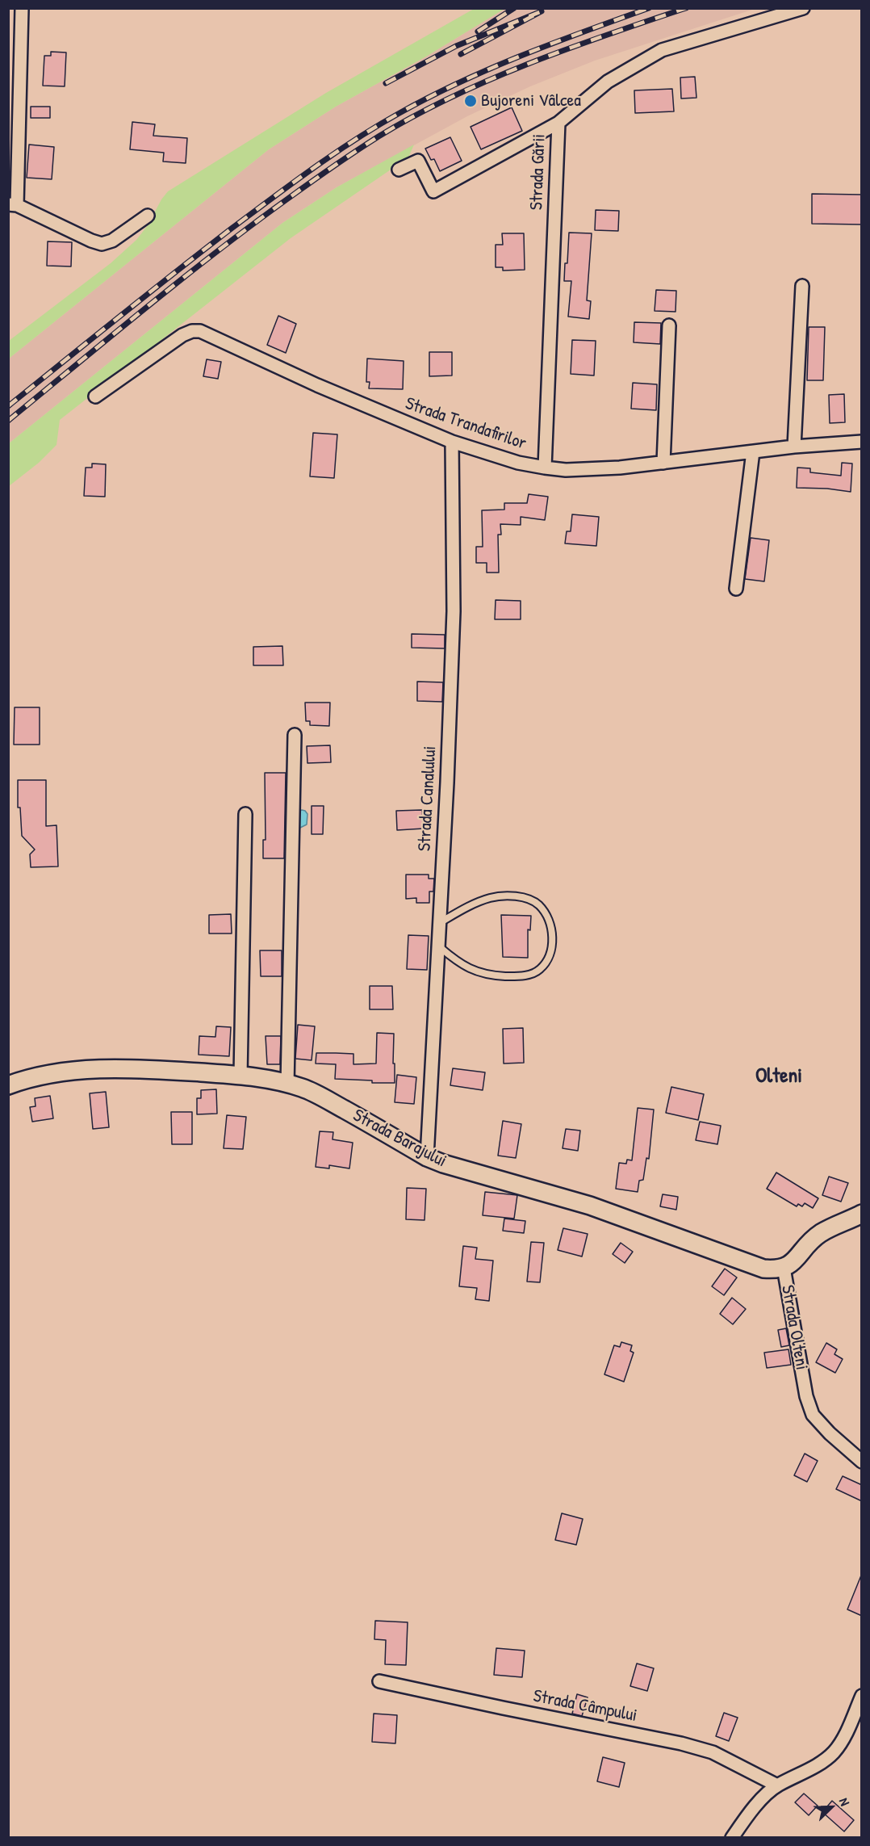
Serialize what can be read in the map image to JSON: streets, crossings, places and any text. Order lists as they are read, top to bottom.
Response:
{
  "streets": {
    "street": [
      "Strada Gării",
      "Strada Trandafirilor",
      "Strada Canalului",
      "Strada Barajului",
      "Strada Olteni",
      "Strada Câmpului"
    ]
  },
  "crossings": [
    ["Strada Gării", "Strada Trandafirilor"],
    ["Strada Trandafirilor", "Strada Canalului"],
    ["Strada Canalului", "Strada Barajului"],
    ["Strada Barajului", "Strada Olteni"]
  ],
  "districts": ["Olteni"],
  "places": ["Bujoreni Vâlcea"],
  "north": "top right"
}
